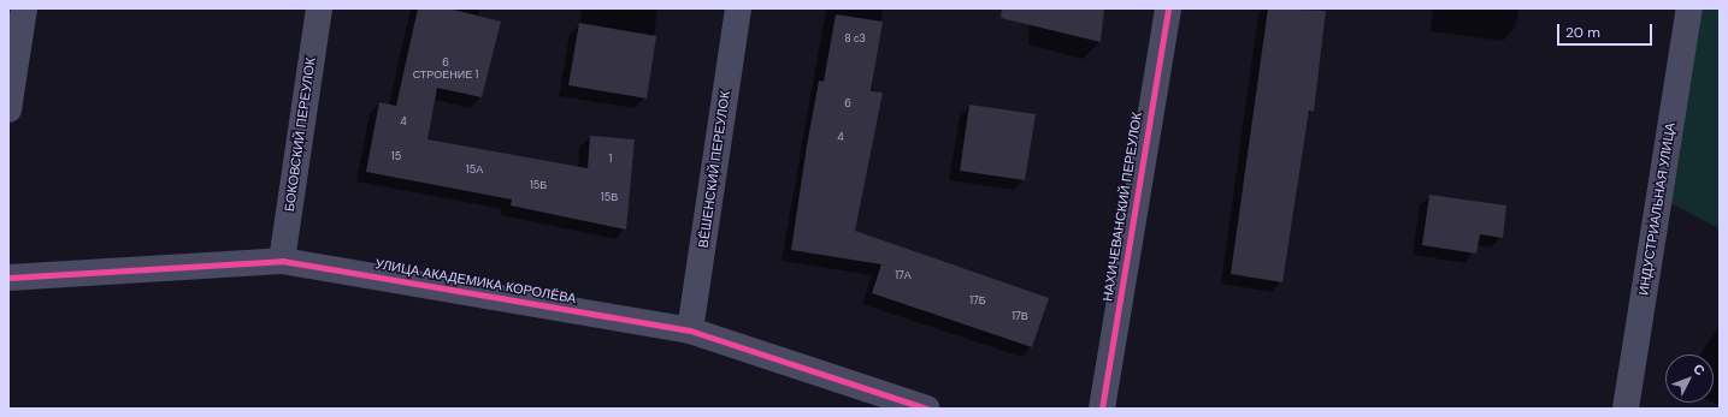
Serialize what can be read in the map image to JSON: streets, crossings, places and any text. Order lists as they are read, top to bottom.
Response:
{
  "streets": {
    "street": [
      "БОКОВСКИЙ ПЕРЕУЛОК",
      "ВЁШЕНСКИЙ ПЕРЕУЛОК",
      "НАХИЧЕВАНСКИЙ ПЕРЕУЛОК",
      "ИНДУСТРИАЛЬНАЯ УЛИЦА",
      "УЛИЦА АКАДЕМИКА КОРОЛЁВА"
    ]
  },
  "crossings": [
    ["БОКОВСКИЙ ПЕРЕУЛОК", "УЛИЦА АКАДЕМИКА КОРОЛЁВА"],
    ["ВЁШЕНСКИЙ ПЕРЕУЛОК", "УЛИЦА АКАДЕМИКА КОРОЛЁВА"]
  ],
  "house_numbers": [
    "8 с3",
    "6 СТРОЕНИЕ 1",
    "6",
    "4",
    "4",
    "15",
    "1",
    "15А",
    "15Б",
    "15В",
    "17А",
    "17Б",
    "17В"
  ],
  "scale_bar": "20 m",
  "north": "top right"
}
